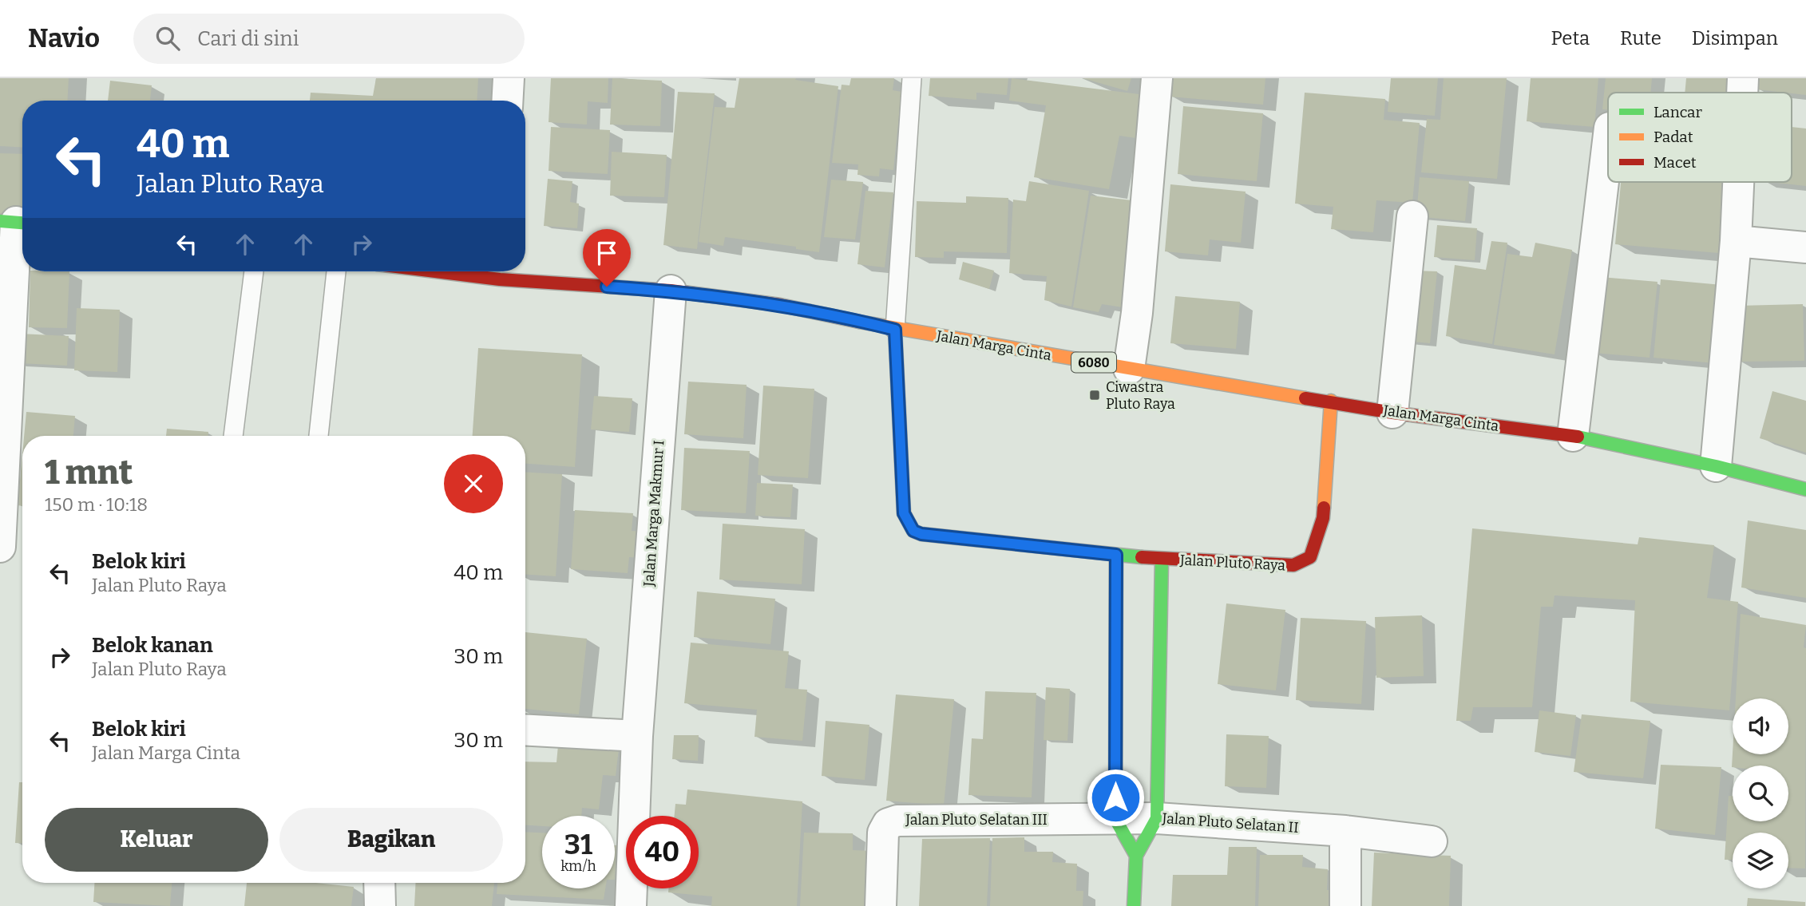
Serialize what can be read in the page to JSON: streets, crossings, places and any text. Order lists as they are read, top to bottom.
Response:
{
  "streets": {
    "main road": ["Jalan Marga Cinta", "6080", "Jalan Pluto Raya"],
    "street": ["Jalan Marga Makmur I", "Jalan Pluto Selatan III", "Jalan Pluto Selatan II"]
  },
  "crossings": [
    ["Jalan Marga Cinta", "Jalan Marga Makmur I"],
    ["Jalan Marga Cinta", "Jalan Pluto Raya"],
    ["Jalan Pluto Raya", "Jalan Pluto Selatan II"],
    ["Jalan Pluto Selatan III", "Jalan Pluto Selatan II"]
  ],
  "places": {
    "transit": ["Ciwastra Pluto Raya"]
  },
  "legend": ["Lancar", "Padat", "Macet"],
  "page": {
    "header": "Navio",
    "search": "Cari di sini",
    "nav": ["Peta", "Rute", "Disimpan"],
    "turn": ["40 m", "Jalan Pluto Raya"],
    "heading": ["1 mnt", "150 m · 10:18"],
    "list": [
      {
        "name": "Belok kiri",
        "note": "Jalan Pluto Raya",
        "value": "40 m"
      },
      {
        "name": "Belok kanan",
        "note": "Jalan Pluto Raya",
        "value": "30 m"
      },
      {
        "name": "Belok kiri",
        "note": "Jalan Marga Cinta",
        "value": "30 m"
      }
    ],
    "buttons": ["Keluar", "Bagikan"],
    "speed": "31 km/h",
    "limit": "40"
  }
}
